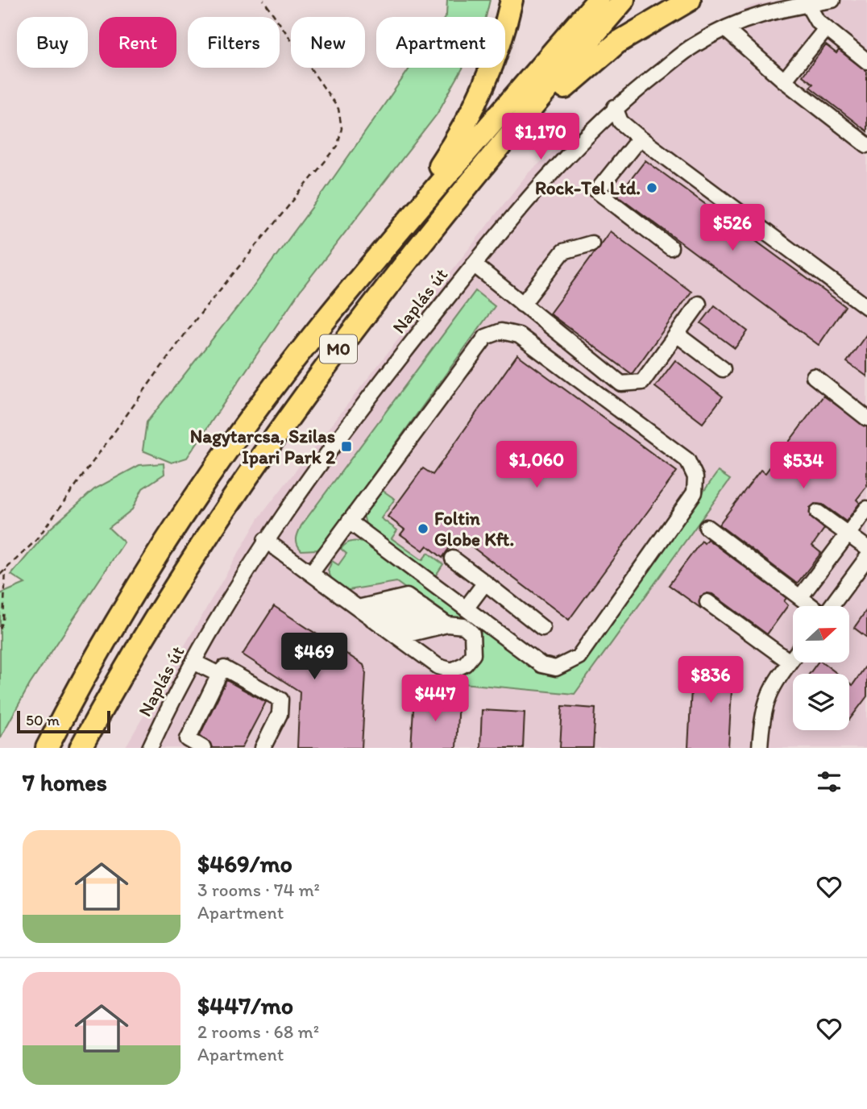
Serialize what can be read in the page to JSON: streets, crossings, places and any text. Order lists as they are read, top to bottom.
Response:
{
  "streets": {
    "highway": ["M0"],
    "street": ["Naplás út"]
  },
  "places": {
    "other": ["Rock-Tel Ltd.", "Foltin Globe Kft."],
    "transit": ["Nagytarcsa, Szilas Ipari Park 2"]
  },
  "scale_bar": "50 m",
  "north": "right",
  "page": {
    "chip": [
      "Buy",
      "Rent",
      "Filters",
      "New",
      "Apartment"
    ],
    "price": [
      "$1,170",
      "$526",
      "$1,060",
      "$534",
      "$469",
      "$836",
      "$447"
    ],
    "scale": "50 m",
    "heading": "7 homes",
    "list": [
      {
        "name": "$469/mo",
        "note": "3 rooms · 74 m² · Apartment"
      },
      {
        "name": "$447/mo",
        "note": "2 rooms · 68 m² · Apartment"
      }
    ]
  }
}
